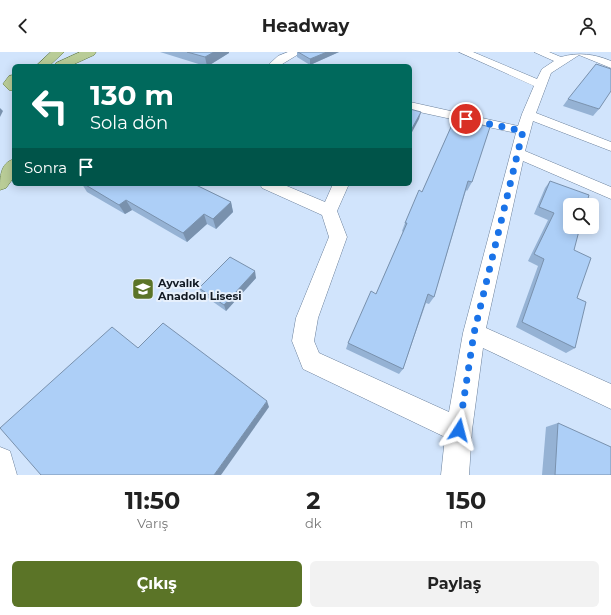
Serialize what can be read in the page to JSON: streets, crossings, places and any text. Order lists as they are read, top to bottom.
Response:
{
  "places": {
    "school or university": ["Ayvalık Anadolu Lisesi"]
  },
  "page": {
    "header": "Headway",
    "turn": ["130 m", "Sola dön"],
    "then": "Sonra",
    "eta": [
      "11:50",
      "Varış",
      "2",
      "dk",
      "150",
      "m"
    ],
    "buttons": ["Çıkış", "Paylaş"]
  }
}
